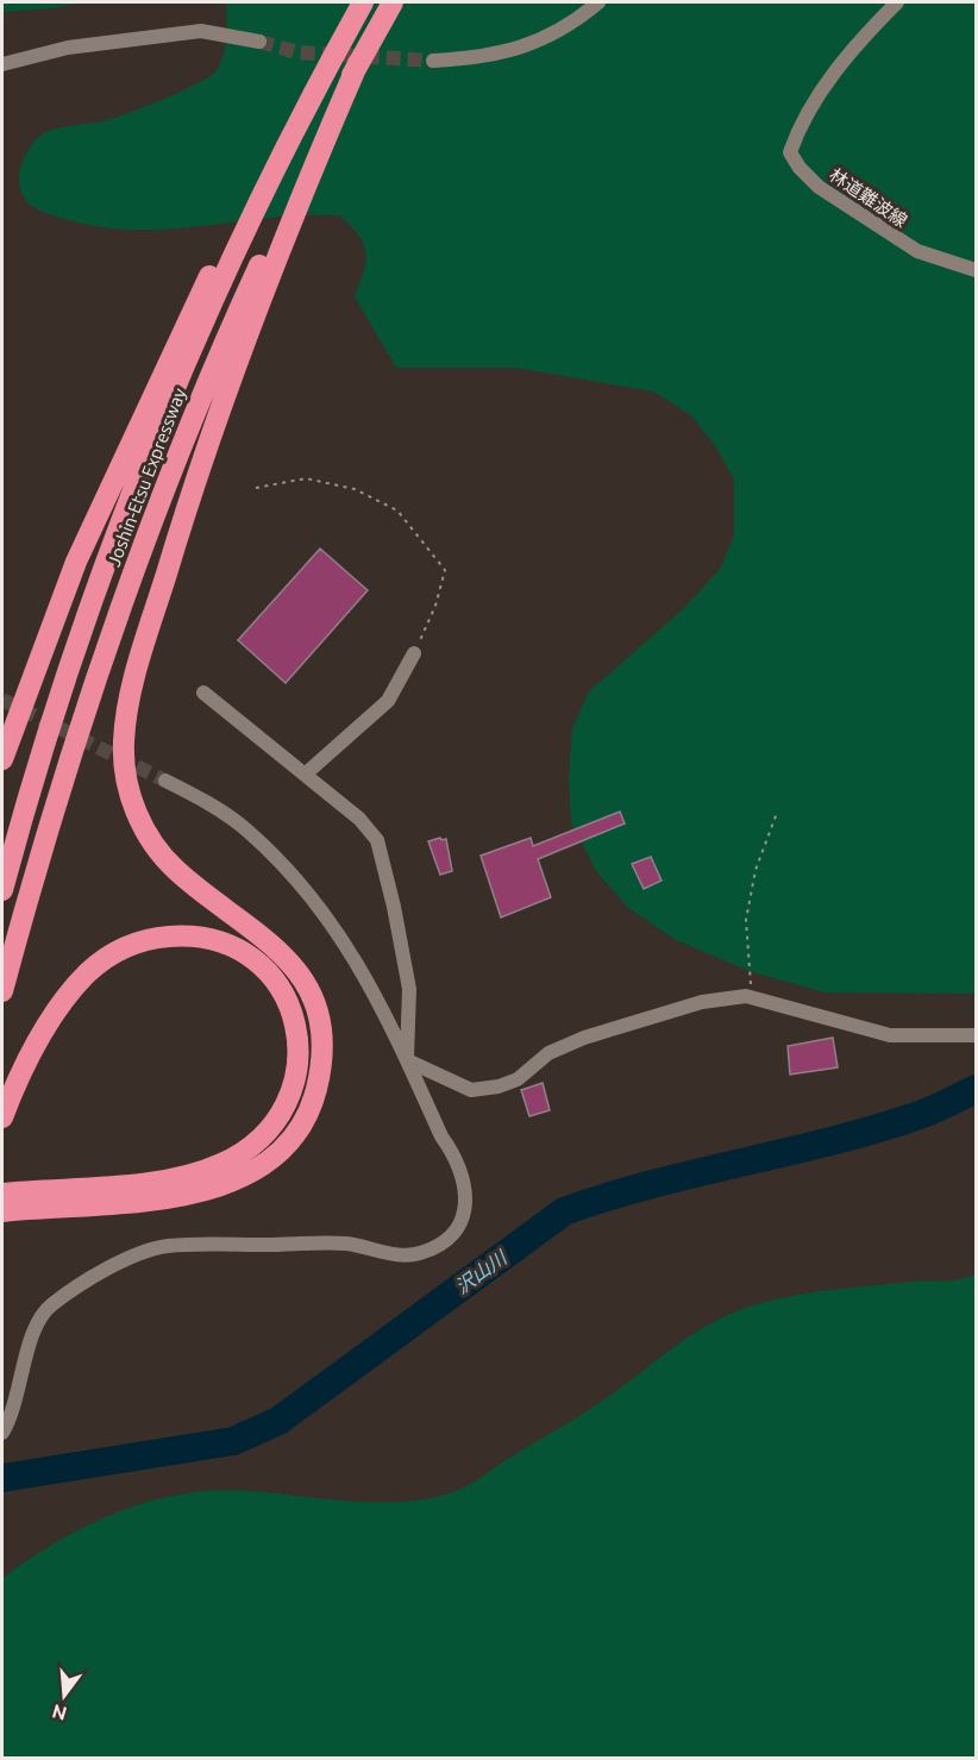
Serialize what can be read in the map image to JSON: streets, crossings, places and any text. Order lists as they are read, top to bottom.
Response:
{
  "streets": {
    "highway": ["Joshin-Etsu Expressway"],
    "street": ["林道難波線"]
  },
  "water": ["沢山川"],
  "north": "bottom"
}
